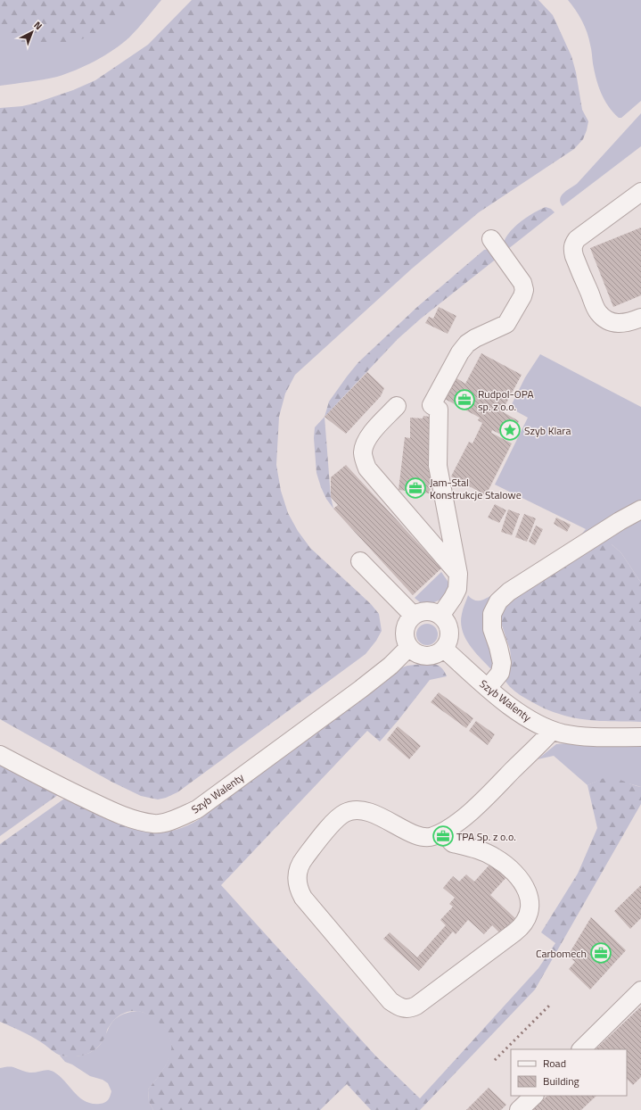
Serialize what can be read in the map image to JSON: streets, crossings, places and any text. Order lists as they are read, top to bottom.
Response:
{
  "streets": {
    "street": ["Szyb Walenty"]
  },
  "places": {
    "office": [
      "Rudpol-OPA sp. z o.o.",
      "Jam-Stal Konstrukcje Stalowe",
      "TPA Sp. z o.o.",
      "Carbomech"
    ],
    "place": ["Szyb Klara"]
  },
  "legend": ["Road", "Building"],
  "north": "top right"
}
